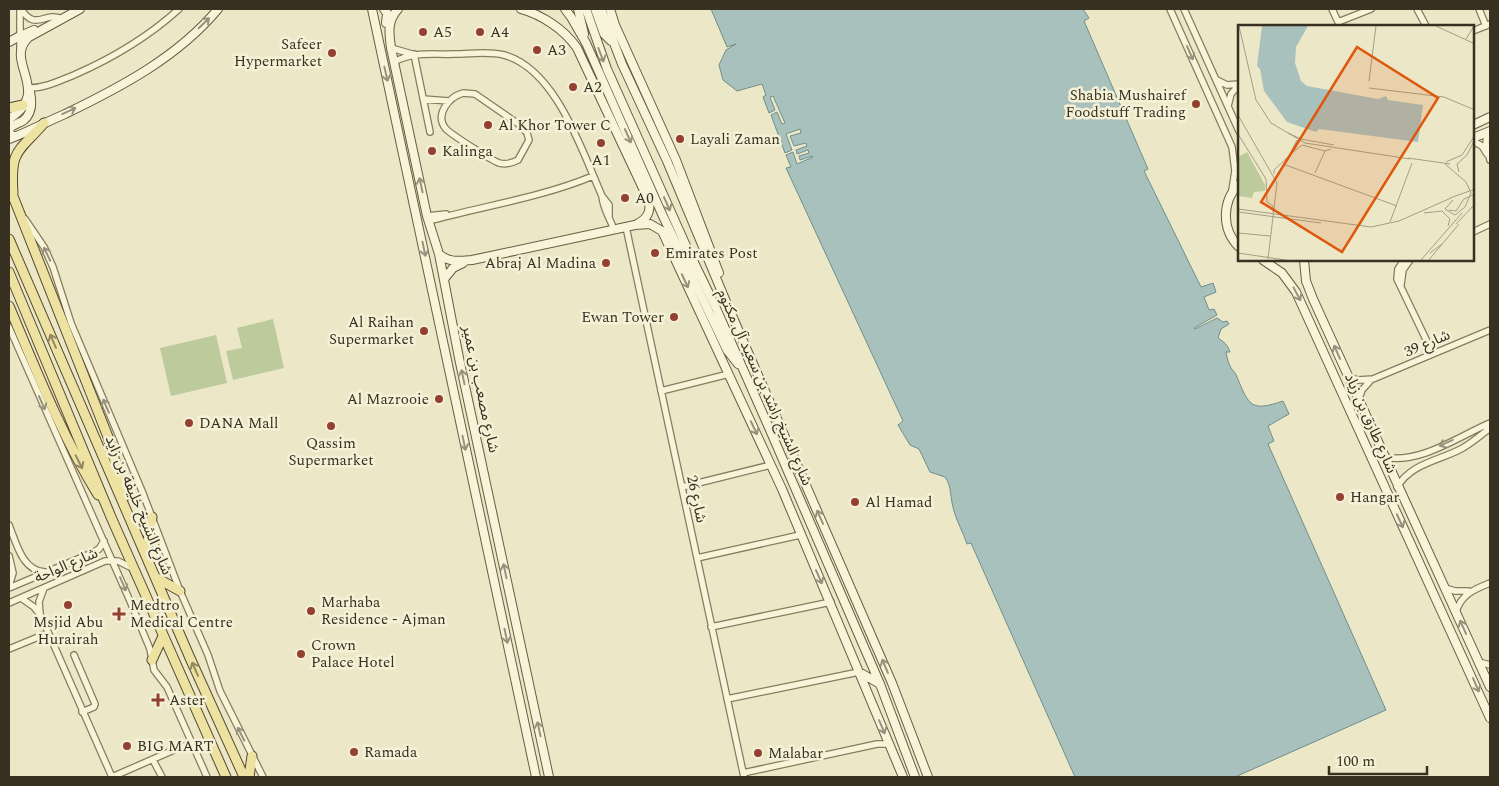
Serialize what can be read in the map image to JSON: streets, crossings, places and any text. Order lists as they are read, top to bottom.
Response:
{
  "streets": {
    "main road": [
      "شارع الشيخ راشد بن سعيد آل مكتوم",
      "شارع مصعب بن عمير",
      "شارع طارق بن زياد",
      "شارع الشيخ خليفة بن زايد"
    ],
    "street": ["شارع 39", "شارع 26", "شارع الواحة"]
  },
  "crossings": [
    ["شارع 39", "شارع طارق بن زياد"],
    ["شارع الشيخ خليفة بن زايد", "شارع الواحة"]
  ],
  "places": {
    "other": [
      "A5",
      "A4",
      "A3",
      "Safeer Hypermarket",
      "A2",
      "Shabia Mushairef Foodstuff Trading",
      "Al Khor Tower C",
      "Layali Zaman",
      "A1",
      "Kalinga",
      "A0",
      "Emirates Post",
      "Abraj Al Madina",
      "Ewan Tower",
      "Al Raihan Supermarket",
      "Al Mazrooie",
      "DANA Mall",
      "Qassim Supermarket",
      "Hangar",
      "Al Hamad",
      "Msjid Abu Hurairah",
      "Marhaba Residence - Ajman",
      "Crown Palace Hotel",
      "BIG MART",
      "Ramada",
      "Malabar"
    ],
    "health": ["Medtro Medical Centre", "Aster"]
  },
  "scale_bar": "100 m"
}
